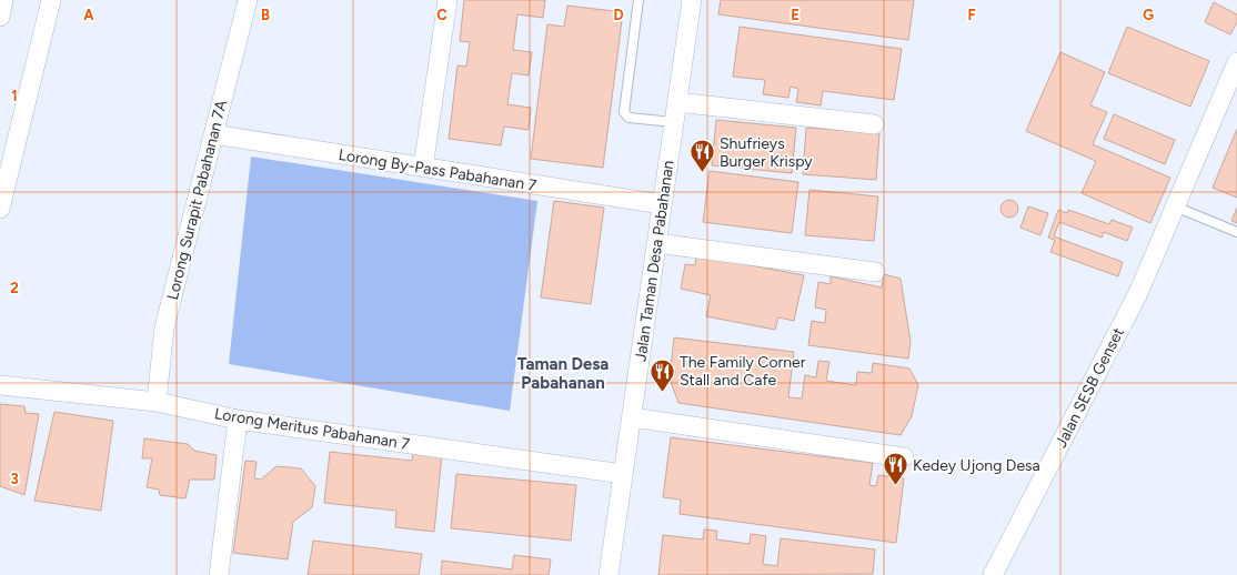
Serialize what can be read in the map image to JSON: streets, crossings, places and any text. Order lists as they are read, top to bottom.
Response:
{
  "streets": {
    "street": [
      "Lorong By-Pass Pabahanan 7",
      "Lorong Surapit Pabahanan 7A",
      "Jalan Taman Desa Pabahanan",
      "Jalan SESB Genset",
      "Lorong Meritus Pabahanan 7"
    ]
  },
  "crossings": [
    ["Lorong By-Pass Pabahanan 7", "Lorong Surapit Pabahanan 7A"],
    ["Lorong By-Pass Pabahanan 7", "Jalan Taman Desa Pabahanan"],
    ["Lorong Surapit Pabahanan 7A", "Lorong Meritus Pabahanan 7"],
    ["Jalan Taman Desa Pabahanan", "Lorong Meritus Pabahanan 7"]
  ],
  "districts": ["Taman Desa Pabahanan"],
  "places": {
    "restaurant": ["Shufrieys Burger Krispy", "The Family Corner Stall and Cafe", "Kedey Ujong Desa"]
  },
  "grid": {
    "columns": [
      "A",
      "B",
      "C",
      "D",
      "E",
      "F",
      "G"
    ],
    "rows": ["1", "2", "3"]
  }
}
